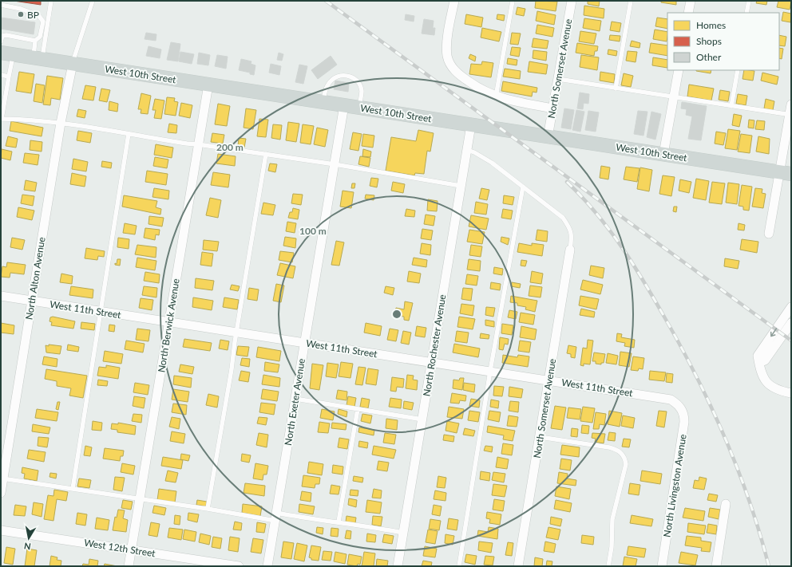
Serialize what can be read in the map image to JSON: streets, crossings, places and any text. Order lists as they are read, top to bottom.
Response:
{
  "streets": {
    "main road": ["West 10th Street"],
    "street": [
      "North Somerset Avenue",
      "North Alton Avenue",
      "West 11th Street",
      "North Berwick Avenue",
      "North Rochester Avenue",
      "North Exeter Avenue",
      "North Livingston Avenue",
      "West 12th Street"
    ]
  },
  "crossings": [
    ["North Somerset Avenue", "West 10th Street"],
    ["North Somerset Avenue", "West 11th Street"],
    ["West 10th Street", "North Alton Avenue"],
    ["West 10th Street", "North Berwick Avenue"],
    ["West 10th Street", "North Rochester Avenue"],
    ["West 10th Street", "North Exeter Avenue"],
    ["North Alton Avenue", "West 11th Street"],
    ["West 11th Street", "North Berwick Avenue"],
    ["West 11th Street", "North Rochester Avenue"],
    ["West 11th Street", "North Exeter Avenue"],
    ["West 11th Street", "North Livingston Avenue"],
    ["North Berwick Avenue", "West 12th Street"]
  ],
  "places": ["BP"],
  "legend": ["Homes", "Shops", "Other"],
  "north": "bottom",
  "rings": ["200 m", "100 m"]
}
